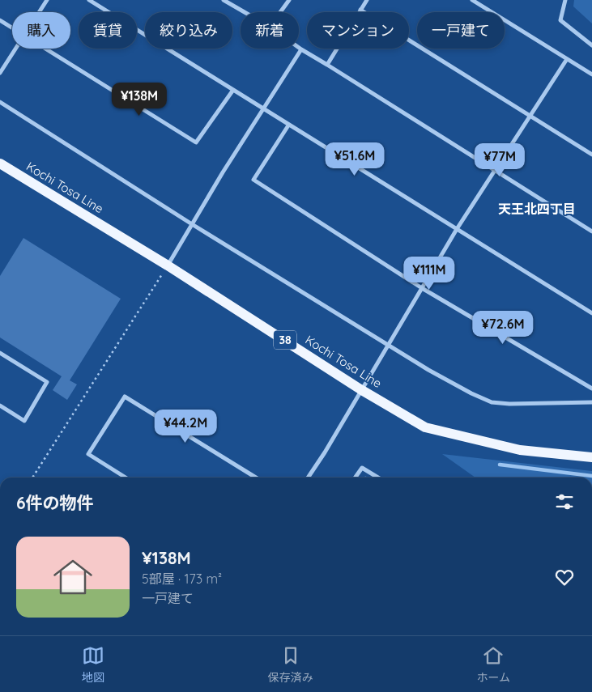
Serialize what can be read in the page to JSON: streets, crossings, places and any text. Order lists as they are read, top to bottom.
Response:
{
  "streets": {
    "main road": ["Kochi Tosa Line", "38"]
  },
  "districts": ["天王北四丁目"],
  "page": {
    "chip": [
      "購入",
      "賃貸",
      "絞り込み",
      "新着",
      "マンション",
      "一戸建て"
    ],
    "price": [
      "¥138M",
      "¥51.6M",
      "¥77M",
      "¥111M",
      "¥72.6M",
      "¥44.2M"
    ],
    "heading": "6件の物件",
    "list": [
      {
        "name": "¥138M",
        "note": "5部屋 · 173 m² · 一戸建て"
      }
    ],
    "tabs": ["地図", "保存済み", "ホーム"]
  }
}
